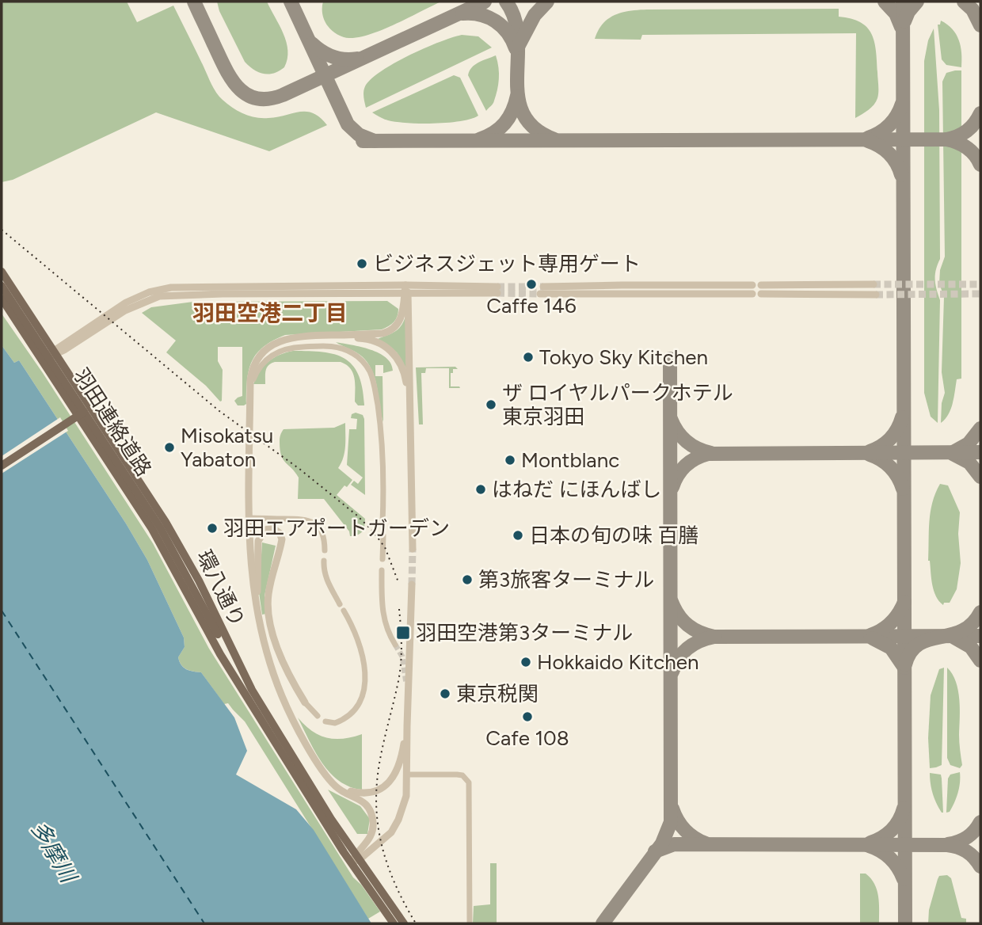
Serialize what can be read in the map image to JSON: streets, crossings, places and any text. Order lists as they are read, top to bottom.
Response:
{
  "streets": {
    "main road": ["羽田連絡道路", "環八通り"]
  },
  "districts": ["羽田空港二丁目"],
  "water": ["多摩川"],
  "places": {
    "other": [
      "ビジネスジェット専用ゲート",
      "Caffe 146",
      "Tokyo Sky Kitchen",
      "ザ ロイヤルパークホテル 東京羽田",
      "Misokatsu Yabaton",
      "Montblanc",
      "はねだ にほんばし",
      "羽田エアポートガーデン",
      "日本の旬の味 百膳",
      "第3旅客ターミナル",
      "Hokkaido Kitchen",
      "東京税関",
      "Cafe 108"
    ],
    "transit": ["羽田空港第3ターミナル"]
  }
}
